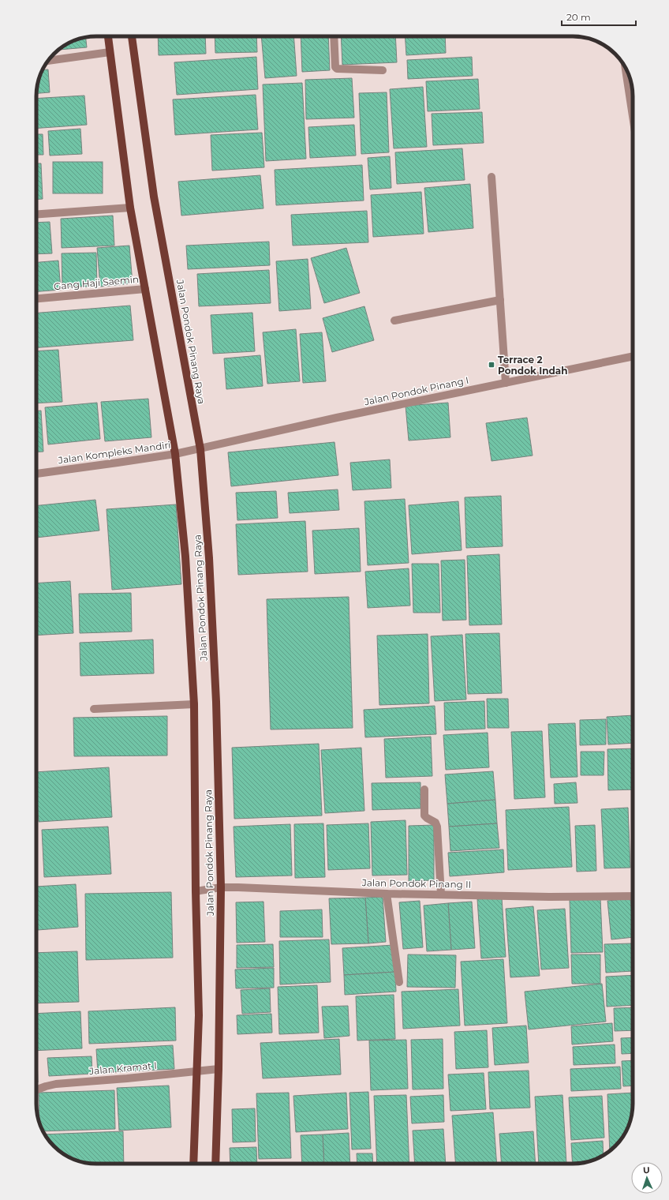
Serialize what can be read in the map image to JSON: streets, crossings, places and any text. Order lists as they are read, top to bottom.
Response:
{
  "streets": {
    "main road": ["Jalan Pondok Pinang Raya"],
    "street": [
      "Gang Haji Saemin",
      "Jalan Pondok Pinang I",
      "Jalan Kompleks Mandiri",
      "Jalan Pondok Pinang II",
      "Jalan Kramat I"
    ]
  },
  "crossings": [
    ["Gang Haji Saemin", "Jalan Pondok Pinang Raya"],
    ["Jalan Pondok Pinang Raya", "Jalan Pondok Pinang I"],
    ["Jalan Pondok Pinang Raya", "Jalan Kompleks Mandiri"],
    ["Jalan Pondok Pinang Raya", "Jalan Pondok Pinang II"],
    ["Jalan Pondok Pinang Raya", "Jalan Kramat I"],
    ["Jalan Pondok Pinang I", "Jalan Kompleks Mandiri"]
  ],
  "places": {
    "transit": ["Terrace 2 Pondok Indah"]
  },
  "scale_bar": "20 m",
  "north": "top"
}
